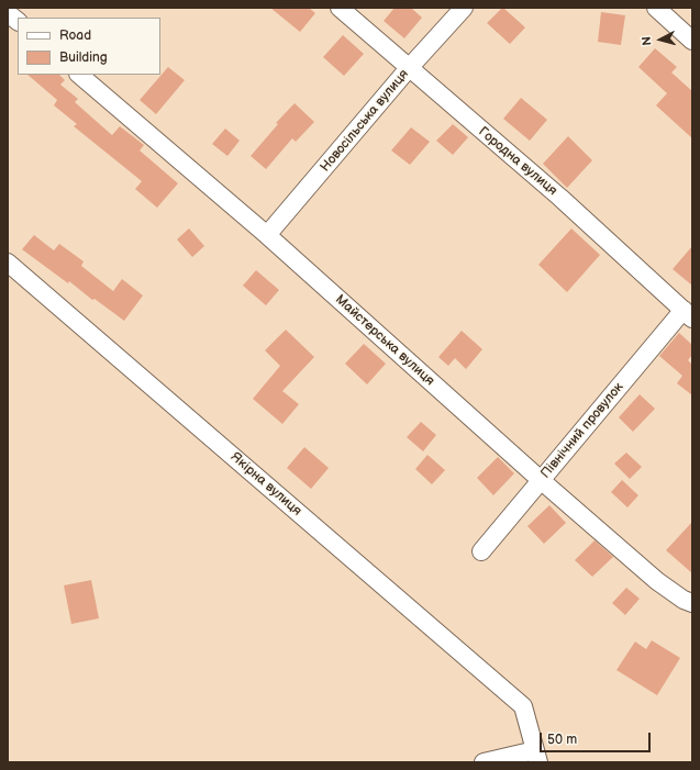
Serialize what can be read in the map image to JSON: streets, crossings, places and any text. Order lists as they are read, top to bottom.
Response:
{
  "streets": {
    "street": [
      "Новосільська вулиця",
      "Городна вулиця",
      "Майстерська вулиця",
      "Північний провулок",
      "Якірна вулиця"
    ]
  },
  "crossings": [
    ["Новосільська вулиця", "Городна вулиця"],
    ["Новосільська вулиця", "Майстерська вулиця"],
    ["Городна вулиця", "Північний провулок"],
    ["Майстерська вулиця", "Північний провулок"]
  ],
  "legend": ["Road", "Building"],
  "scale_bar": "50 m",
  "north": "left"
}
